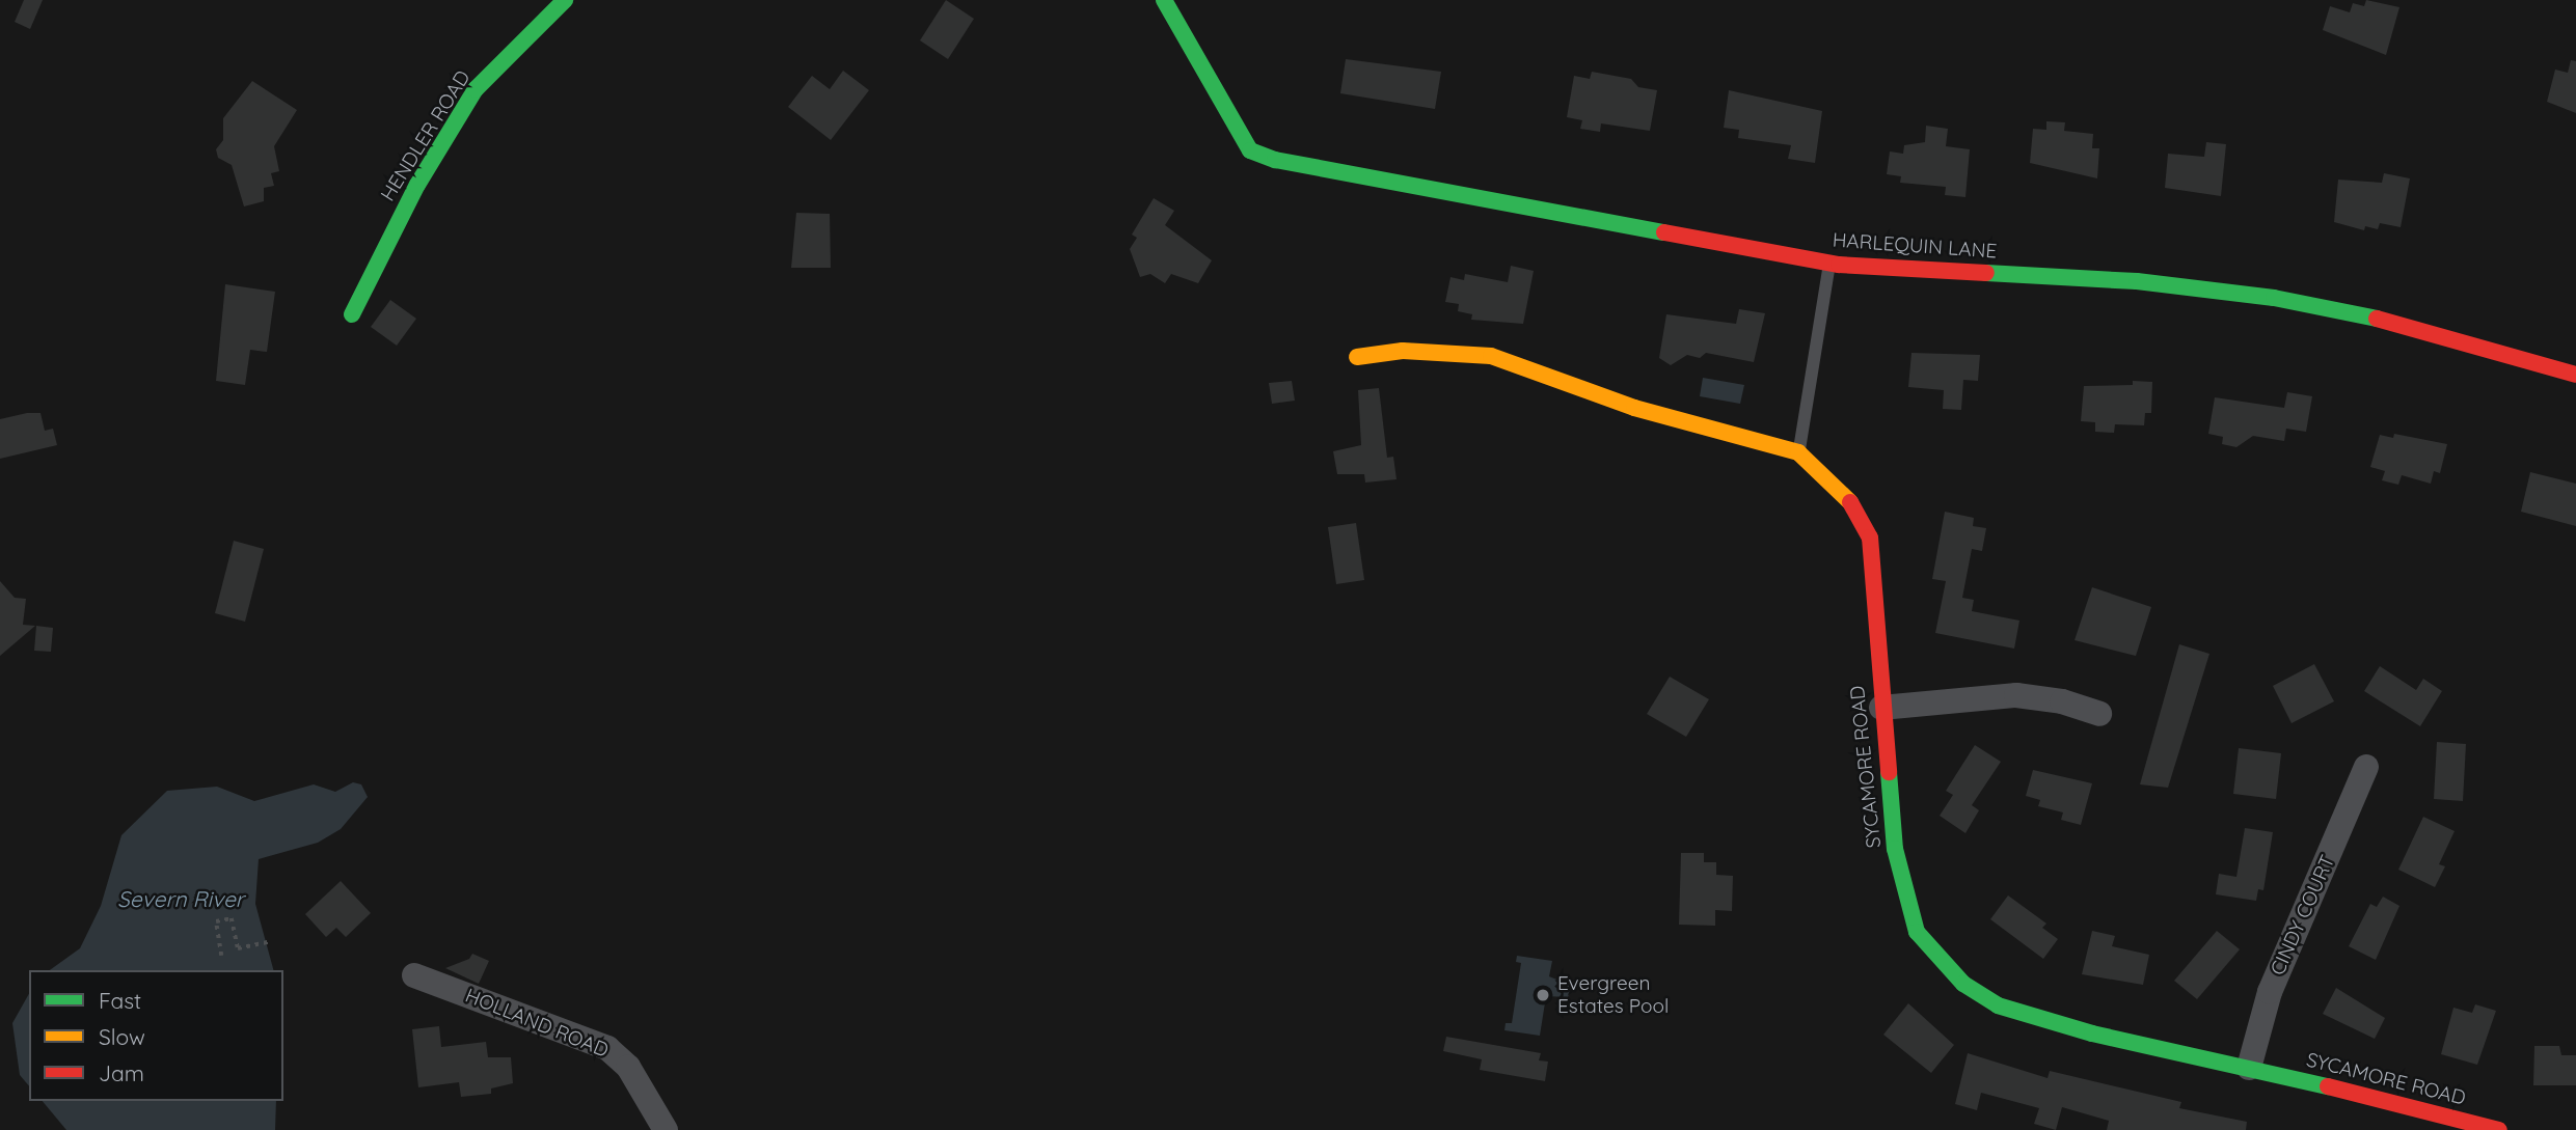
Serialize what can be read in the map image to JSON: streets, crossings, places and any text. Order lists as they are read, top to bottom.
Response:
{
  "streets": {
    "street": [
      "HENDLER ROAD",
      "HARLEQUIN LANE",
      "SYCAMORE ROAD",
      "CINDY COURT",
      "HOLLAND ROAD"
    ]
  },
  "crossings": [
    ["SYCAMORE ROAD", "CINDY COURT"]
  ],
  "water": ["Severn River"],
  "places": ["Evergreen Estates Pool"],
  "legend": ["Fast", "Slow", "Jam"]
}
